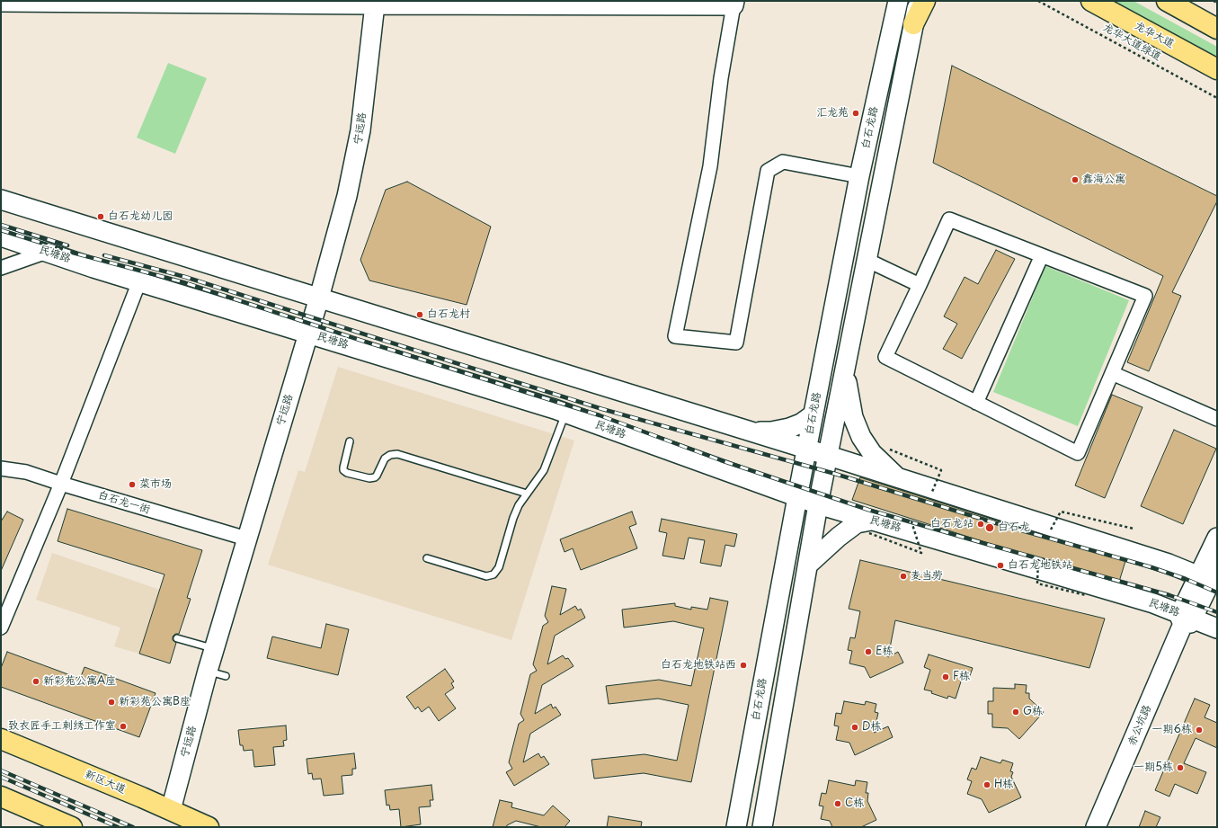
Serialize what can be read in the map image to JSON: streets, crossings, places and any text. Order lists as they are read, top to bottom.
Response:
{
  "streets": {
    "main road": [
      "龙华大道",
      "白石龙路",
      "宁远路",
      "民塘路",
      "赤公坑路",
      "新区大道"
    ],
    "street": ["白石龙一街"],
    "path": ["龙华大道绿道"]
  },
  "crossings": [
    ["白石龙路", "民塘路"],
    ["宁远路", "民塘路"],
    ["宁远路", "白石龙一街"],
    ["宁远路", "新区大道"],
    ["民塘路", "赤公坑路"]
  ],
  "places": [
    "汇龙苑",
    "鑫海公寓",
    "白石龙幼儿园",
    "白石龙村",
    "菜市场",
    "白石龙站",
    "白石龙",
    "白石龙地铁站",
    "麦当劳",
    "E栋",
    "白石龙地铁站西",
    "F栋",
    "新彩苑公寓A座",
    "新彩苑公寓B座",
    "G栋",
    "致衣匠手工刺绣工作室",
    "D栋",
    "一期6栋",
    "一期5栋",
    "H栋",
    "C栋"
  ]
}
